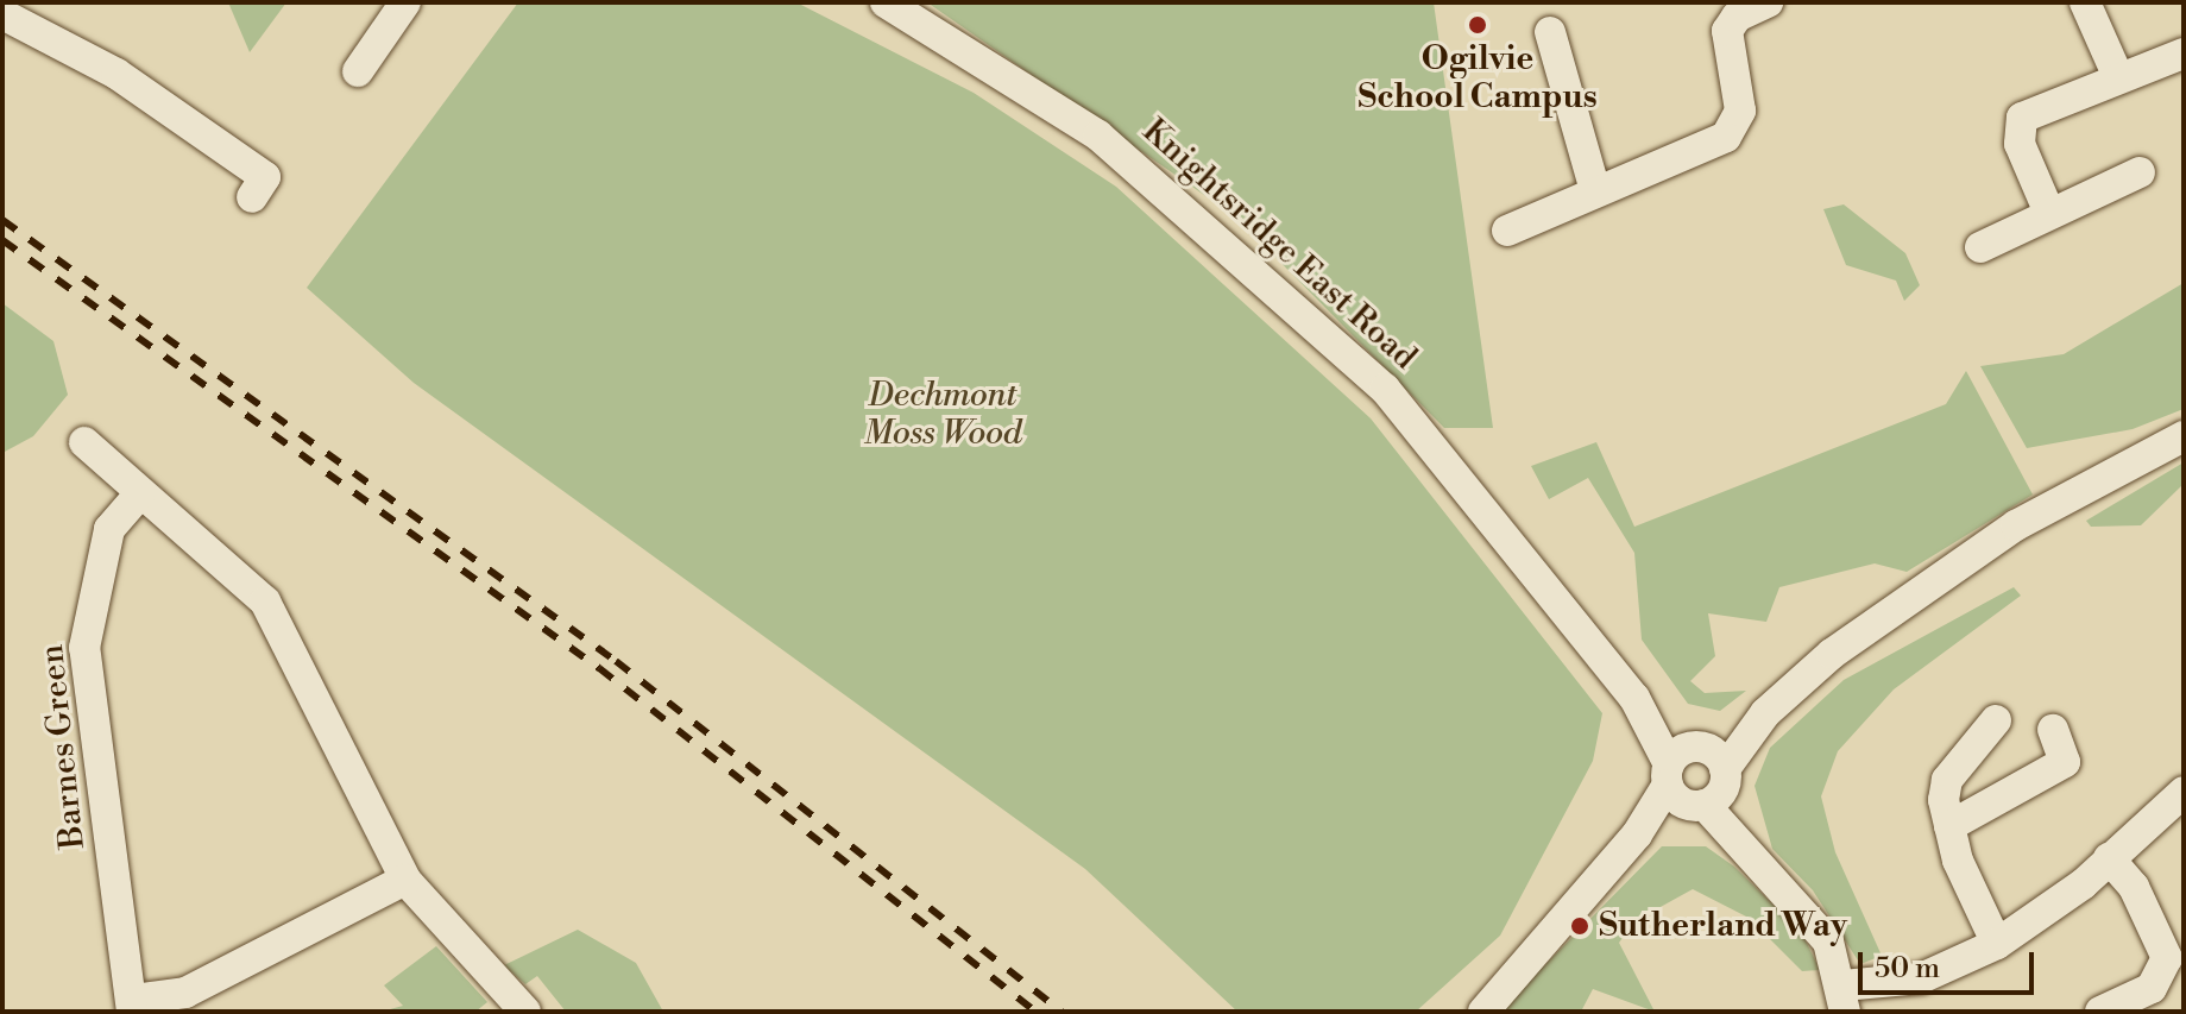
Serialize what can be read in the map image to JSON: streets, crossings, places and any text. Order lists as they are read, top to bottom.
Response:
{
  "streets": {
    "street": ["Knightsridge East Road", "Barnes Green"]
  },
  "parks": ["Dechmont Moss Wood"],
  "places": ["Ogilvie School Campus", "Sutherland Way"],
  "scale_bar": "50 m"
}
